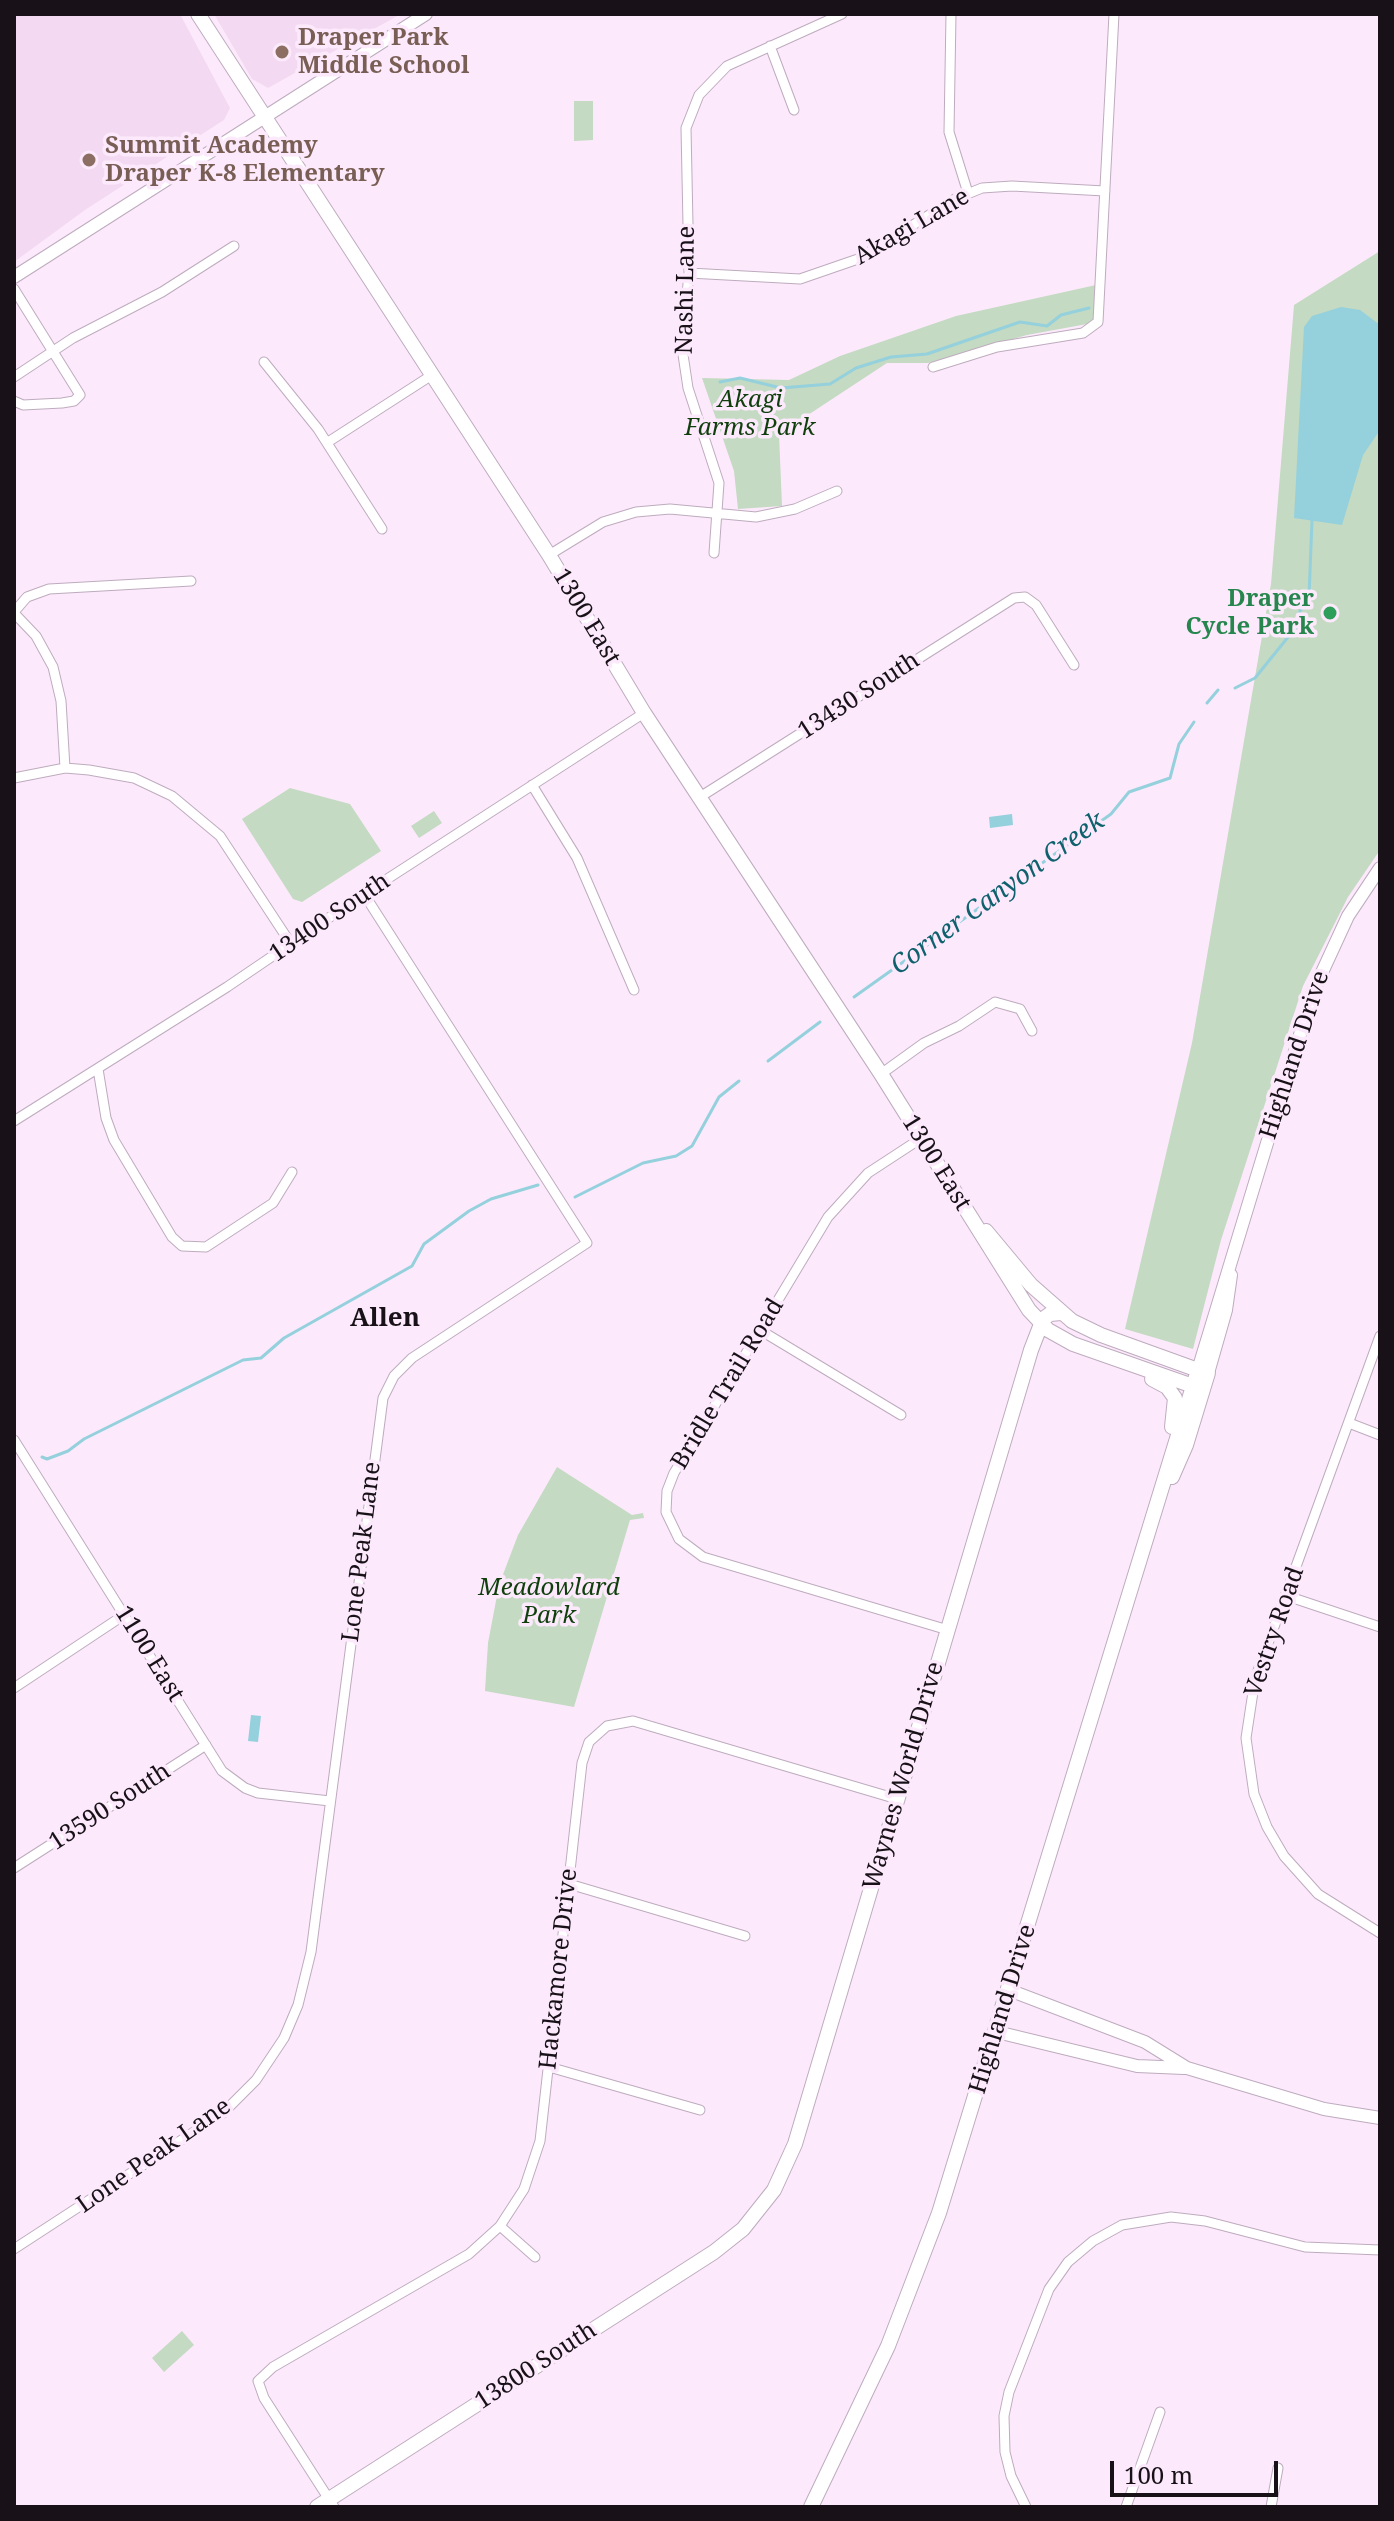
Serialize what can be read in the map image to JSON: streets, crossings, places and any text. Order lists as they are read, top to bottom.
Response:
{
  "streets": {
    "main road": [
      "1300 East",
      "Highland Drive",
      "Waynes World Drive",
      "13800 South"
    ],
    "street": [
      "Akagi Lane",
      "Nashi Lane",
      "13430 South",
      "13400 South",
      "Bridle Trail Road",
      "Lone Peak Lane",
      "Vestry Road",
      "1100 East",
      "13590 South",
      "Hackamore Drive"
    ]
  },
  "crossings": [
    ["Akagi Lane", "Nashi Lane"],
    ["1300 East", "13430 South"],
    ["1300 East", "13400 South"],
    ["1300 East", "Highland Drive"],
    ["1300 East", "Bridle Trail Road"],
    ["1300 East", "Waynes World Drive"],
    ["13400 South", "Lone Peak Lane"],
    ["Bridle Trail Road", "Waynes World Drive"],
    ["Lone Peak Lane", "1100 East"],
    ["1100 East", "13590 South"],
    ["Waynes World Drive", "Hackamore Drive"],
    ["Waynes World Drive", "13800 South"],
    ["Hackamore Drive", "13800 South"]
  ],
  "districts": ["Allen"],
  "water": ["Corner Canyon Creek"],
  "parks": ["Akagi Farms Park", "Meadowlard Park"],
  "places": ["Draper Park Middle School", "Summit Academy Draper K-8 Elementary", "Draper Cycle Park"],
  "scale_bar": "100 m"
}
